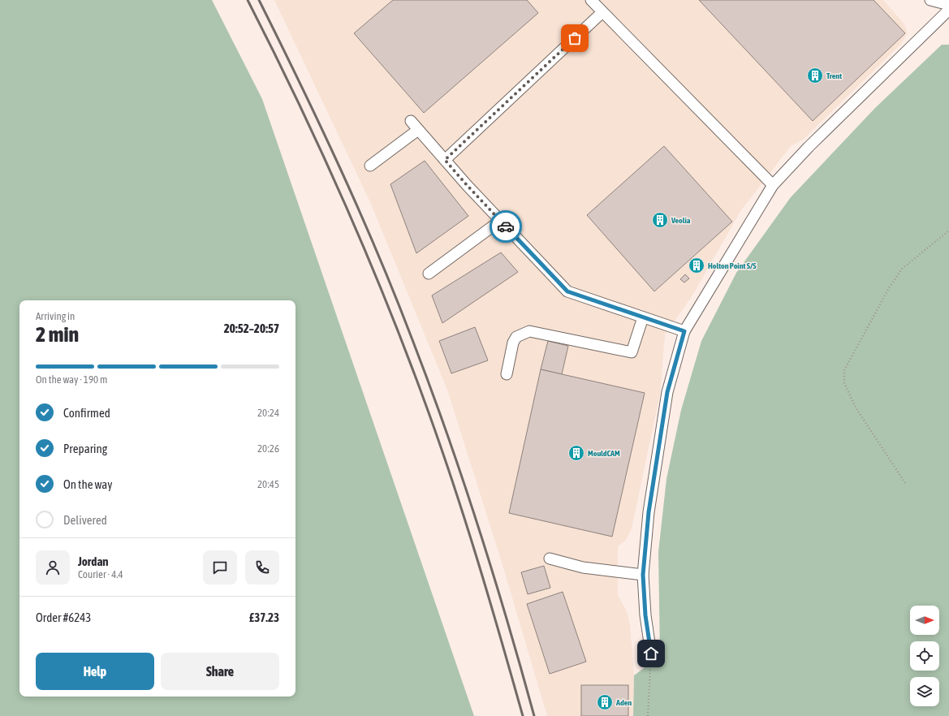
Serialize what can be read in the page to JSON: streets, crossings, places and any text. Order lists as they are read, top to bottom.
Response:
{
  "places": {
    "building": [
      "Trent",
      "Veolia",
      "Holton Point S/S",
      "MouldCAM",
      "Aden"
    ]
  },
  "north": "right",
  "page": {
    "heading": ["2 min", "Arriving in", "20:52–20:57"],
    "panel": [
      "Jordan",
      "Courier · 4.4",
      "Order #6243",
      "£37.23"
    ],
    "bar": "On the way · 190 m",
    "list": [
      ["Confirmed", "20:24"],
      ["Preparing", "20:26"],
      ["On the way", "20:45"],
      "Delivered"
    ],
    "buttons": ["Help", "Share"]
  }
}
